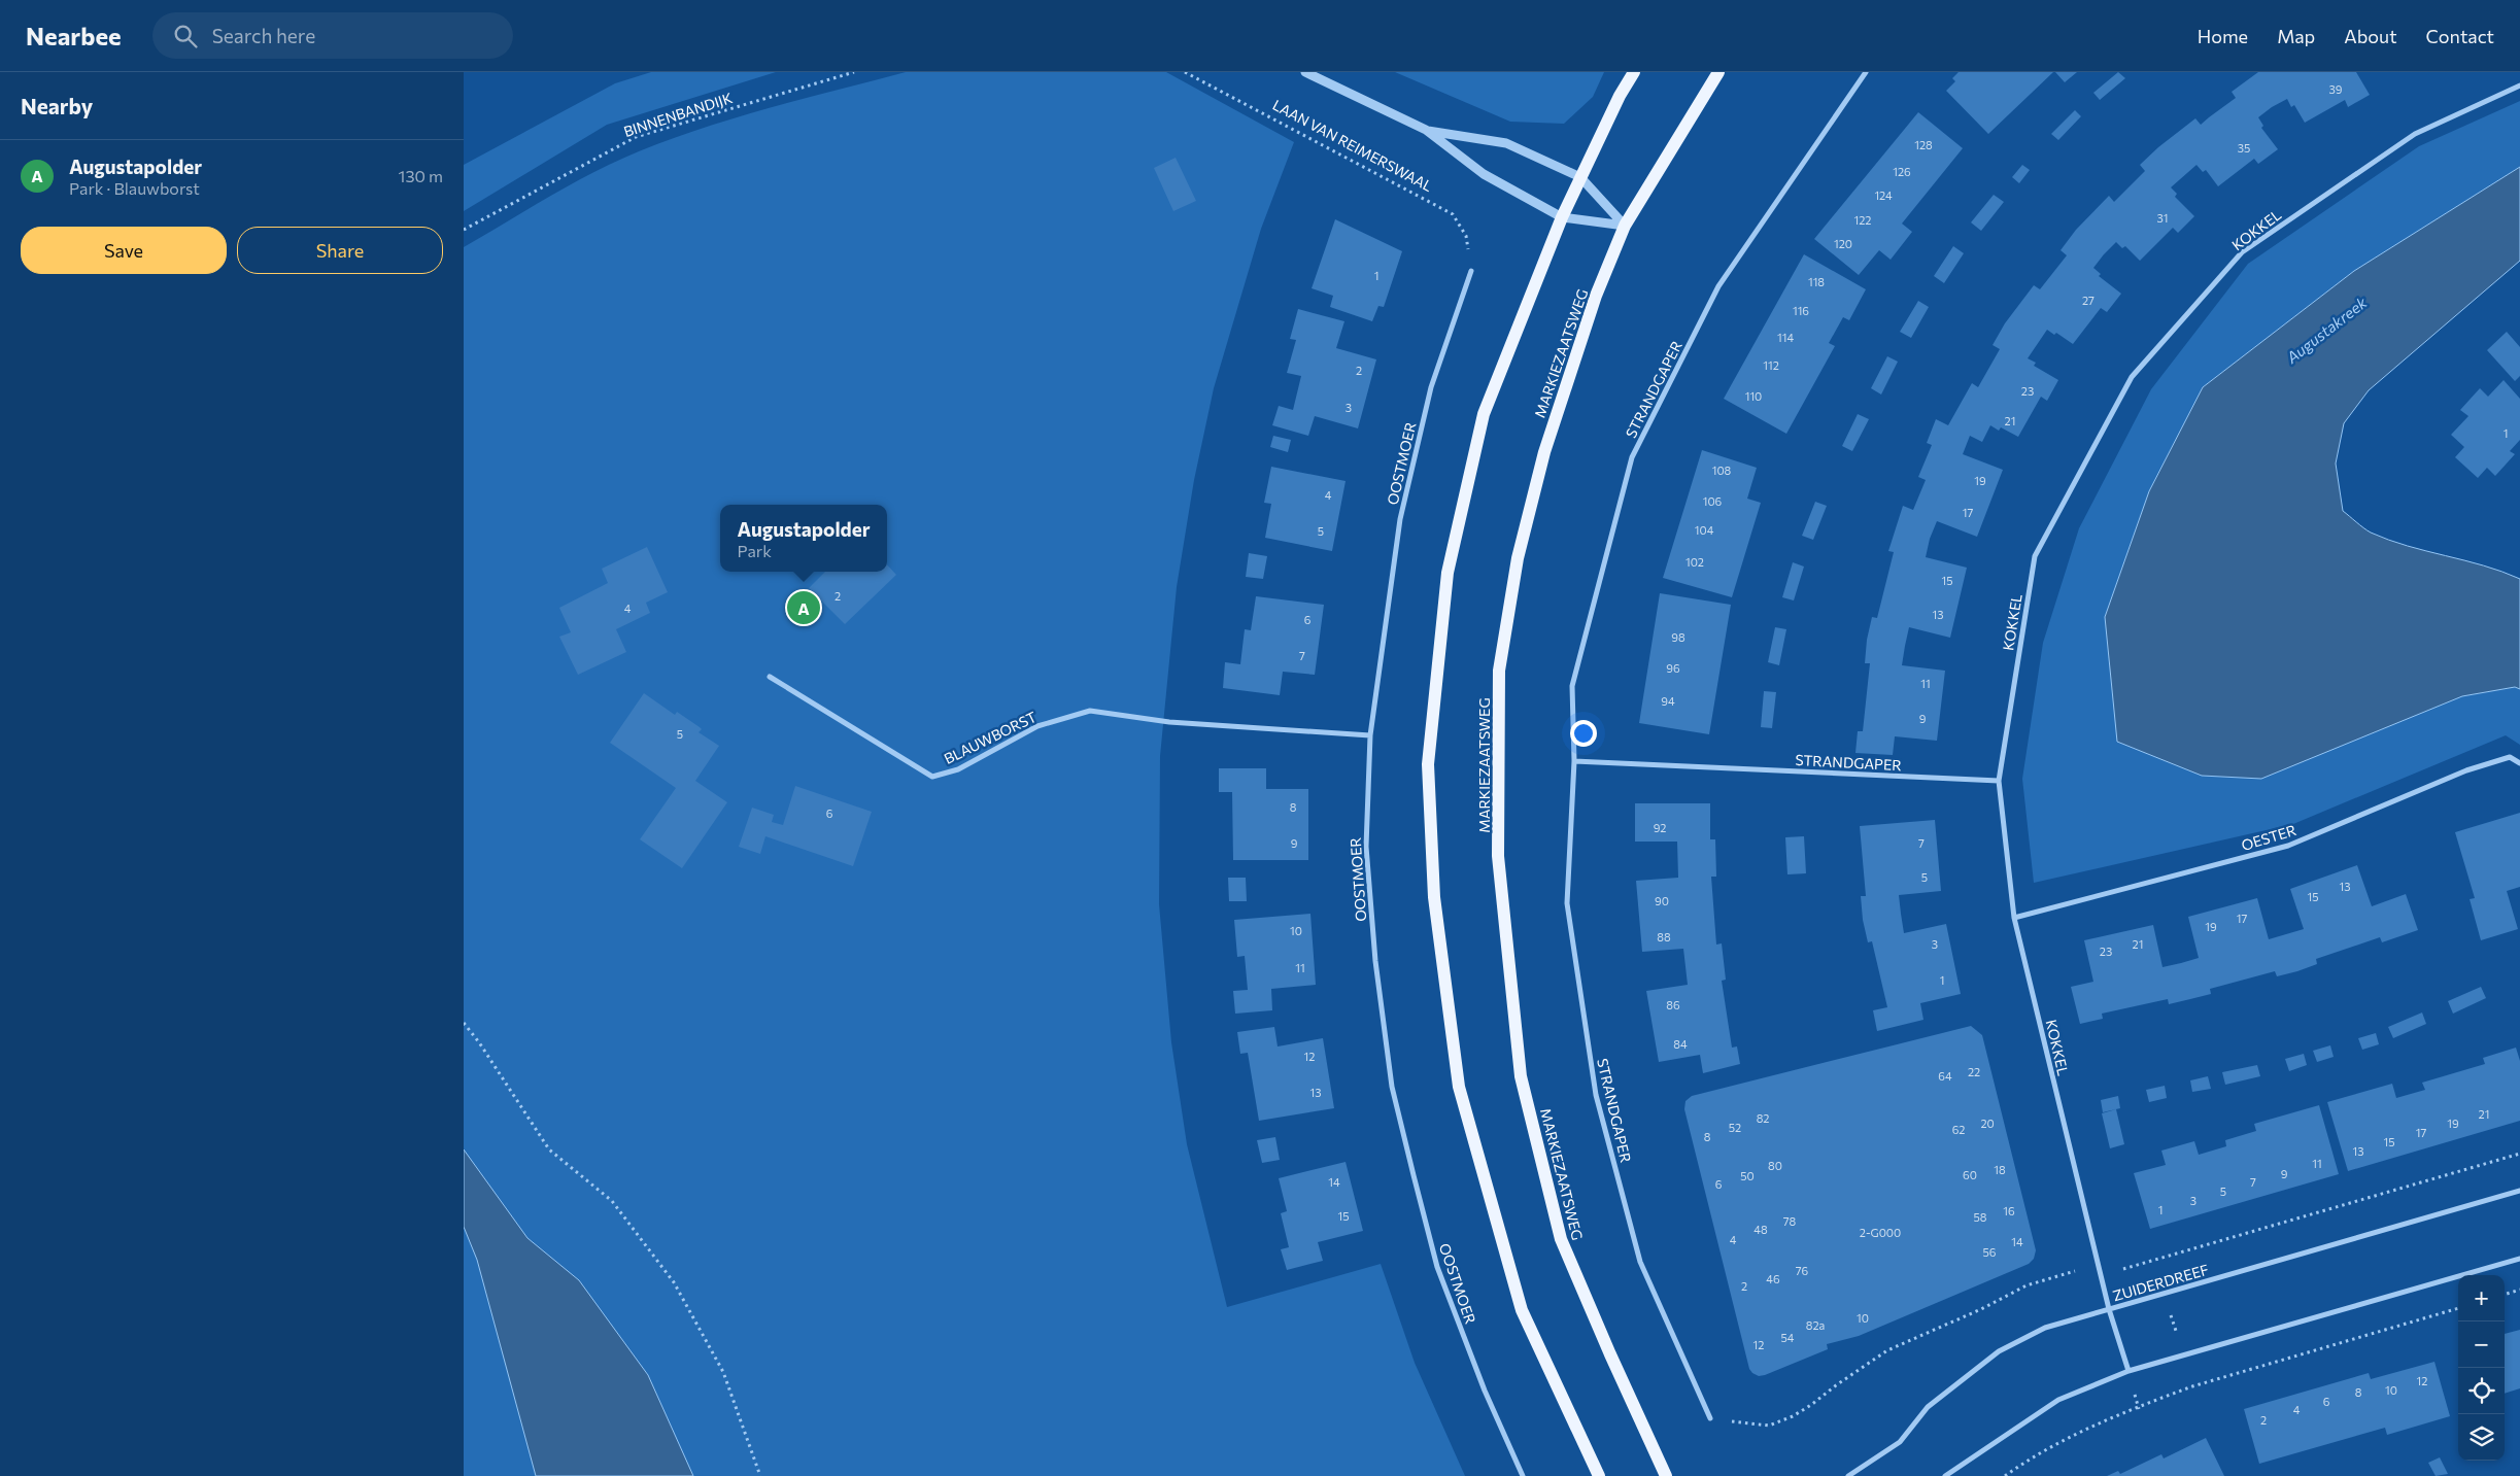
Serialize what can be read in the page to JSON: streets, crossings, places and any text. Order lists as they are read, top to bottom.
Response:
{
  "streets": {
    "main road": ["MARKIEZAATSWEG"],
    "street": [
      "KOKKEL",
      "STRANDGAPER",
      "OOSTMOER",
      "BLAUWBORST",
      "OESTER",
      "ZUIDERDREEF"
    ],
    "path": ["BINNENBANDIJK", "LAAN VAN REIMERSWAAL"]
  },
  "crossings": [
    ["LAAN VAN REIMERSWAAL", "OOSTMOER"],
    ["KOKKEL", "STRANDGAPER"],
    ["KOKKEL", "OESTER"],
    ["KOKKEL", "ZUIDERDREEF"],
    ["OOSTMOER", "BLAUWBORST"]
  ],
  "water": ["Augustakreek"],
  "house_numbers": [
    "39",
    "128",
    "35",
    "126",
    "124",
    "31",
    "122",
    "120",
    "1",
    "118",
    "27",
    "116",
    "114",
    "112",
    "2",
    "23",
    "110",
    "3",
    "21",
    "1",
    "108",
    "19",
    "4",
    "106",
    "17",
    "104",
    "5",
    "102",
    "15",
    "2",
    "4",
    "13",
    "6",
    "98",
    "7",
    "96",
    "11",
    "94",
    "9",
    "5",
    "8",
    "6",
    "92",
    "9",
    "7",
    "5",
    "13",
    "15",
    "90",
    "17",
    "19",
    "10",
    "88",
    "3",
    "21",
    "23",
    "11",
    "1",
    "86",
    "84",
    "12",
    "22",
    "64",
    "13",
    "21",
    "82",
    "20",
    "19",
    "52",
    "62",
    "17",
    "8",
    "15",
    "13",
    "11",
    "80",
    "18",
    "9",
    "60",
    "50",
    "14",
    "7",
    "6",
    "5",
    "3",
    "1",
    "16",
    "15",
    "58",
    "78",
    "48",
    "2-G000",
    "4",
    "14",
    "56",
    "76",
    "46",
    "2",
    "10",
    "82a",
    "54",
    "12",
    "12",
    "10",
    "8",
    "6",
    "4",
    "2"
  ],
  "page": {
    "header": "Nearbee",
    "search": "Search here",
    "nav": [
      "Home",
      "Map",
      "About",
      "Contact"
    ],
    "heading": "Nearby",
    "list": [
      {
        "mark": "A",
        "name": "Augustapolder",
        "note": "Park · Blauwborst",
        "value": "130 m"
      }
    ],
    "buttons": ["Save", "Share"],
    "popup": ["Augustapolder", "Park"],
    "pins": "A",
    "map_buttons": ["+", "−"]
  }
}
